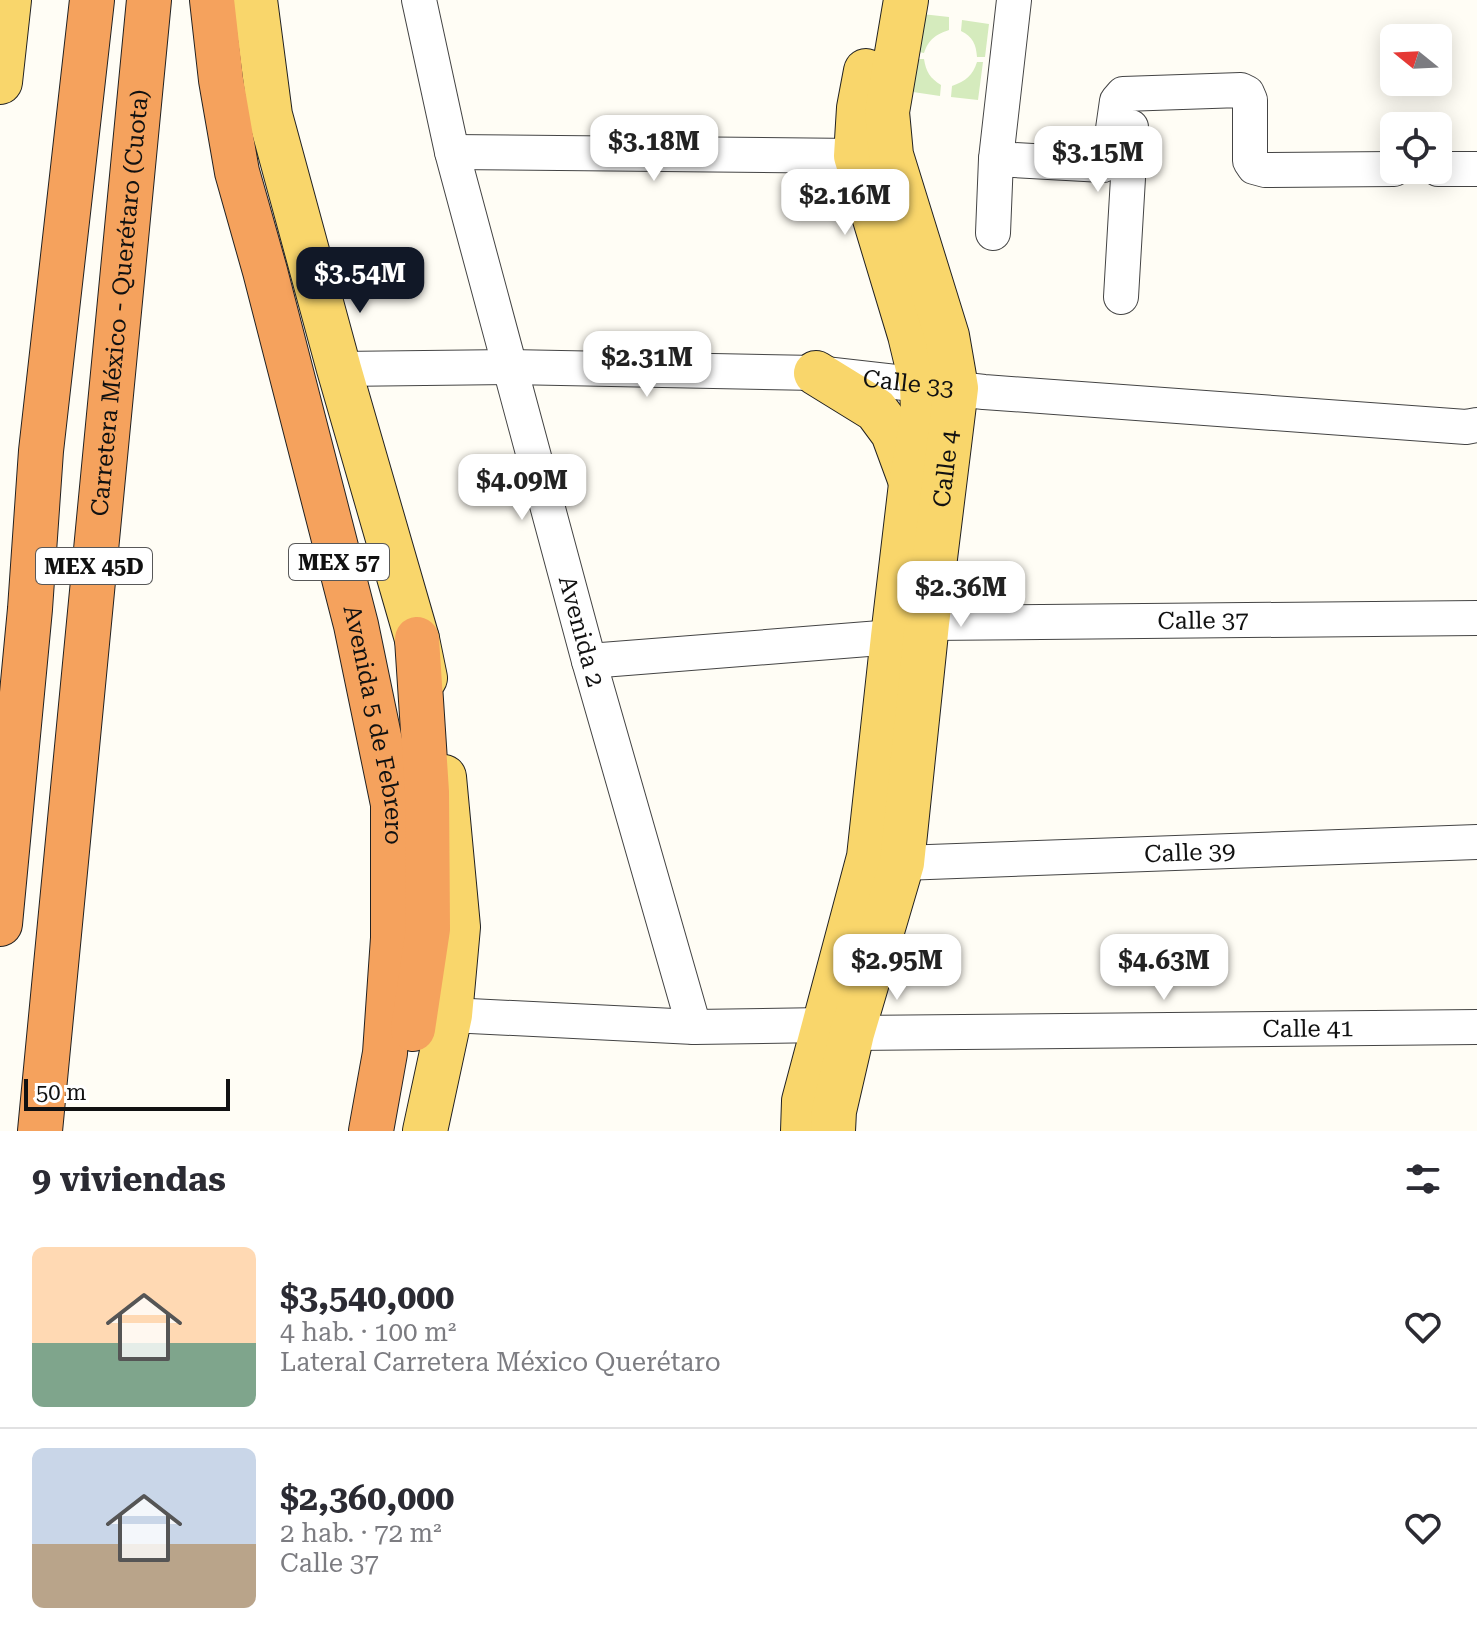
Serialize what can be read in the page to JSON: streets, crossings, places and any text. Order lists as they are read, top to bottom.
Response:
{
  "streets": {
    "highway": [
      "Carretera México - Querétaro (Cuota)",
      "MEX 57",
      "MEX 45D",
      "Avenida 5 de Febrero"
    ],
    "main road": ["Calle 4"],
    "street": [
      "Calle 33",
      "Calle 37",
      "Avenida 2",
      "Calle 39",
      "Calle 41"
    ]
  },
  "crossings": [
    ["Calle 33", "Calle 4"],
    ["Calle 33", "Avenida 2"],
    ["Calle 4", "Calle 37"],
    ["Calle 4", "Calle 39"],
    ["Calle 4", "Calle 41"],
    ["Calle 37", "Avenida 2"],
    ["Avenida 2", "Calle 41"]
  ],
  "scale_bar": "50 m",
  "north": "left",
  "page": {
    "price": [
      "$3.18M",
      "$3.15M",
      "$2.16M",
      "$3.54M",
      "$2.31M",
      "$4.09M",
      "$2.36M",
      "$2.95M",
      "$4.63M"
    ],
    "scale": "50 m",
    "heading": "9 viviendas",
    "list": [
      {
        "name": "$3,540,000",
        "note": "4 hab. · 100 m² · Lateral Carretera México Querétaro"
      },
      {
        "name": "$2,360,000",
        "note": "2 hab. · 72 m² · Calle 37"
      }
    ]
  }
}
